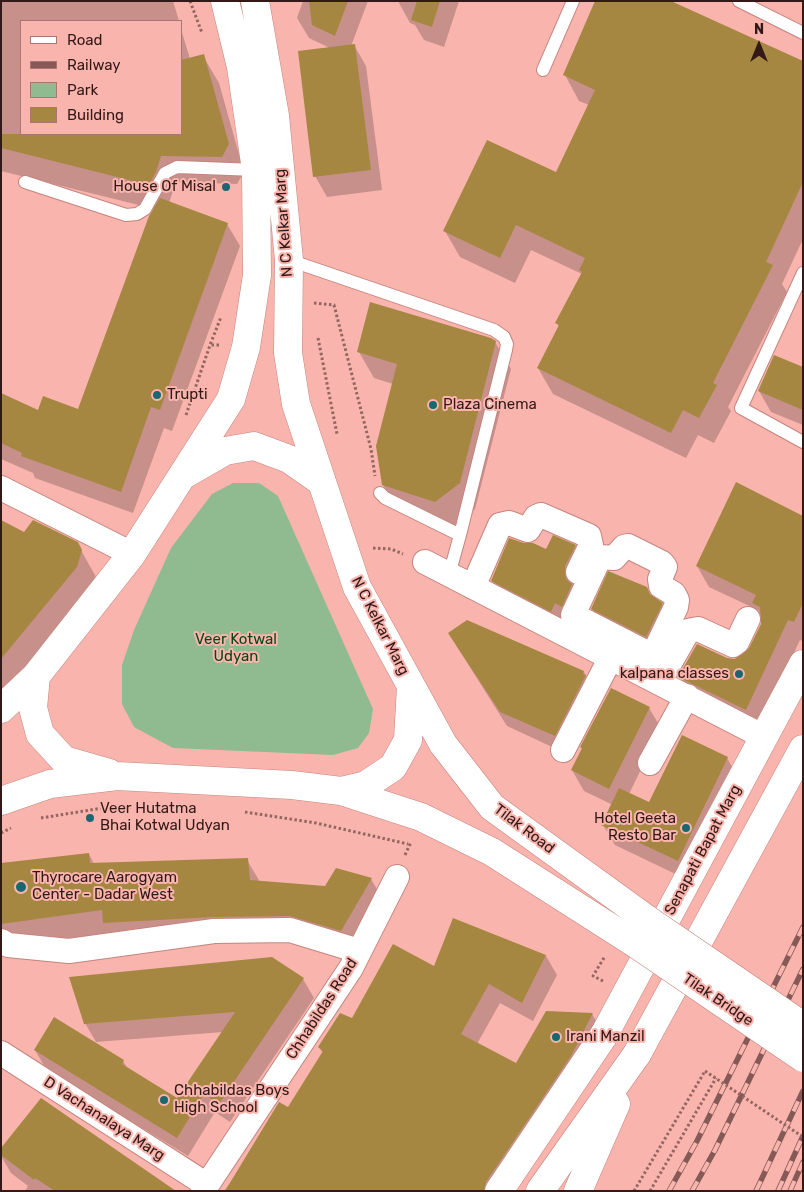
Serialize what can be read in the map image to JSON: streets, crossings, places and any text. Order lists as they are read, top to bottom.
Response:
{
  "streets": {
    "main road": [
      "N C Kelkar Marg",
      "Tilak Road",
      "Senapati Bapat Marg",
      "Tilak Bridge"
    ],
    "street": ["Chhabildas Road", "D Vachanalaya Marg"]
  },
  "crossings": [
    ["N C Kelkar Marg", "Tilak Road"],
    ["Tilak Road", "Tilak Bridge"],
    ["Chhabildas Road", "D Vachanalaya Marg"]
  ],
  "parks": ["Veer Kotwal Udyan"],
  "places": [
    "House Of Misal",
    "Trupti",
    "Plaza Cinema",
    "kalpana classes",
    "Veer Hutatma Bhai Kotwal Udyan",
    "Hotel Geeta Resto Bar",
    "Thyrocare Aarogyam Center - Dadar West",
    "Irani Manzil",
    "Chhabildas Boys High School"
  ],
  "legend": [
    "Road",
    "Railway",
    "Park",
    "Building"
  ],
  "north": "top"
}
